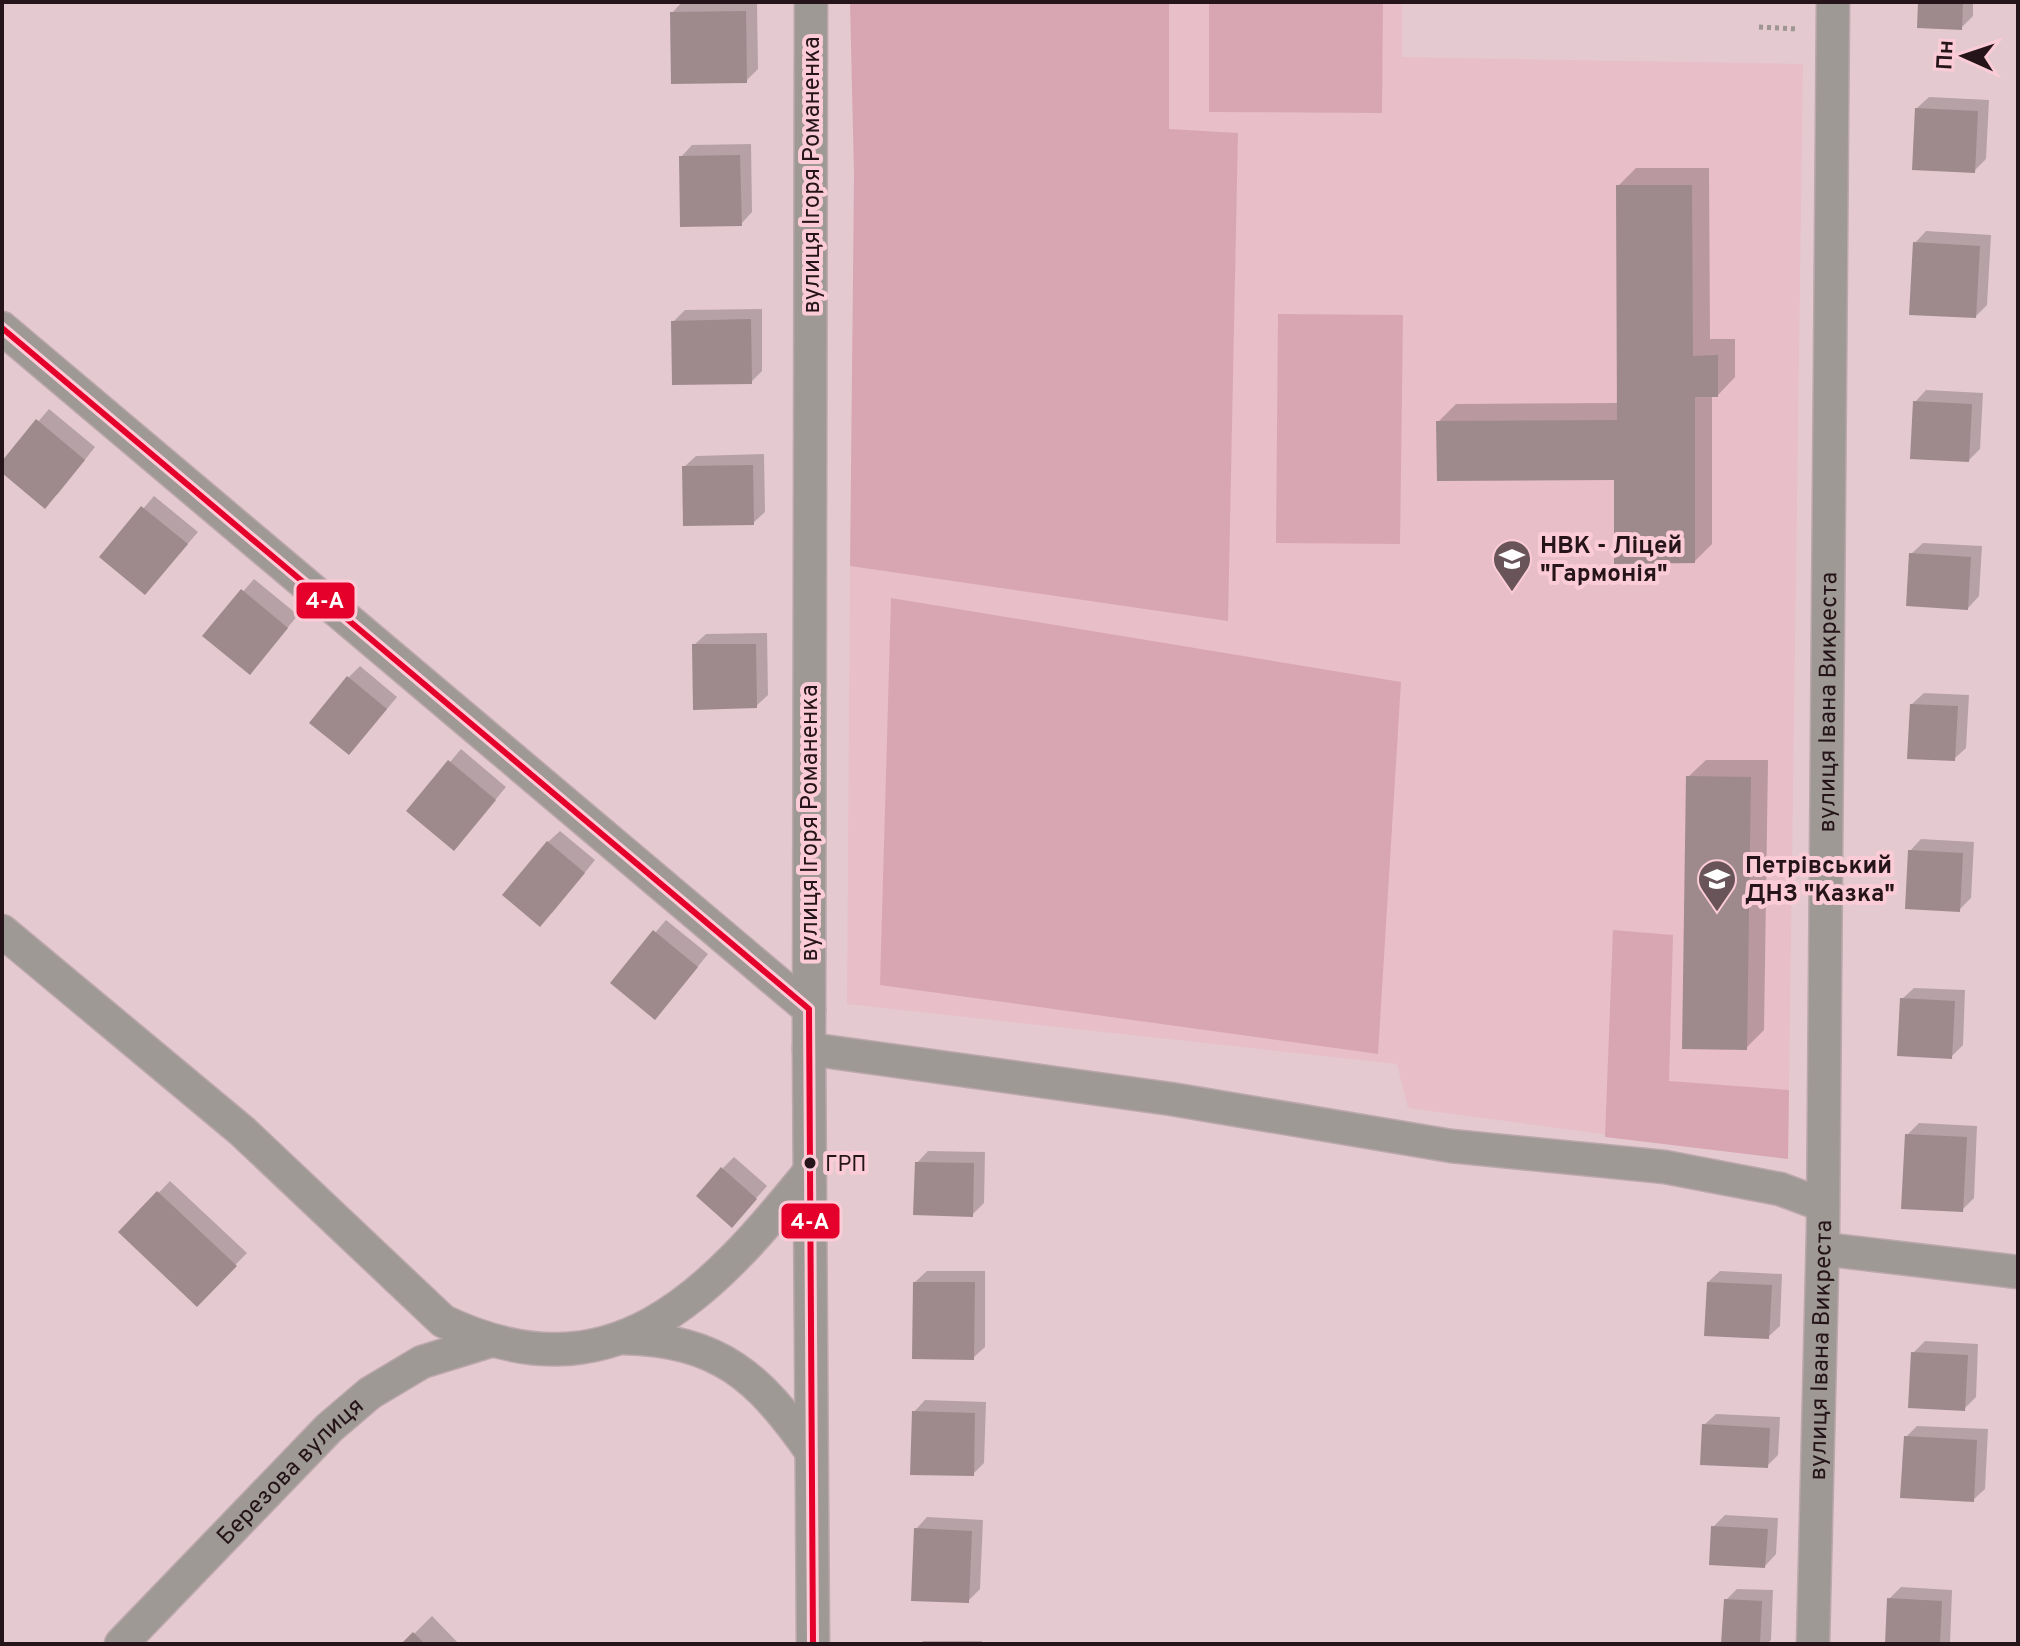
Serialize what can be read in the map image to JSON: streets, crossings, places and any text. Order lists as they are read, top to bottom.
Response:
{
  "streets": {
    "street": ["вулиця Ігоря Романенка", "вулиця Івана Викреста", "Березова вулиця"]
  },
  "places": {
    "school or university": ["НВК - Ліцей \"Гармонія\"", "Петрівський ДНЗ \"Казка\""],
    "other": ["ГРП"]
  },
  "lines": ["transit line 4-А"],
  "north": "left"
}
